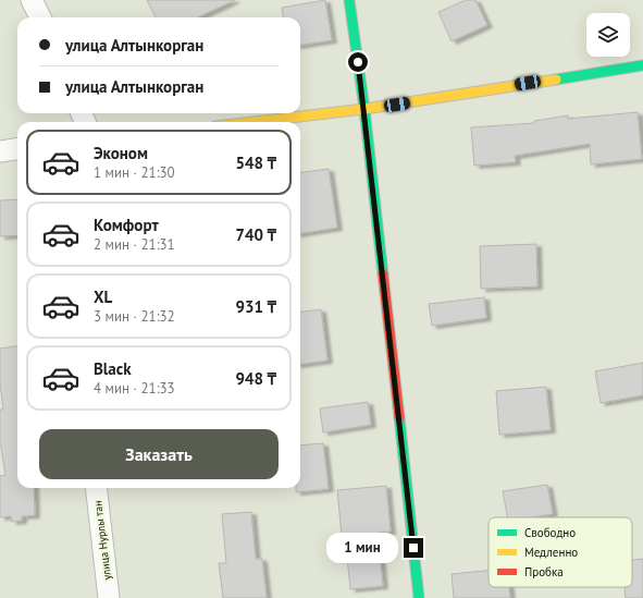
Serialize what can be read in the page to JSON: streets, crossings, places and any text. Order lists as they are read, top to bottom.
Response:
{
  "streets": {
    "street": ["улица Нурлы тан"]
  },
  "legend": ["Свободно", "Медленно", "Пробка"],
  "page": {
    "banner": ["улица Алтынкорган", "улица Алтынкорган"],
    "list": [
      {
        "name": "Эконом",
        "note": "1 мин · 21:30",
        "value": "548 ₸"
      },
      {
        "name": "Комфорт",
        "note": "2 мин · 21:31",
        "value": "740 ₸"
      },
      {
        "name": "XL",
        "note": "3 мин · 21:32",
        "value": "931 ₸"
      },
      {
        "name": "Black",
        "note": "4 мин · 21:33",
        "value": "948 ₸"
      }
    ],
    "buttons": "Заказать",
    "bubble": "1 мин"
  }
}
